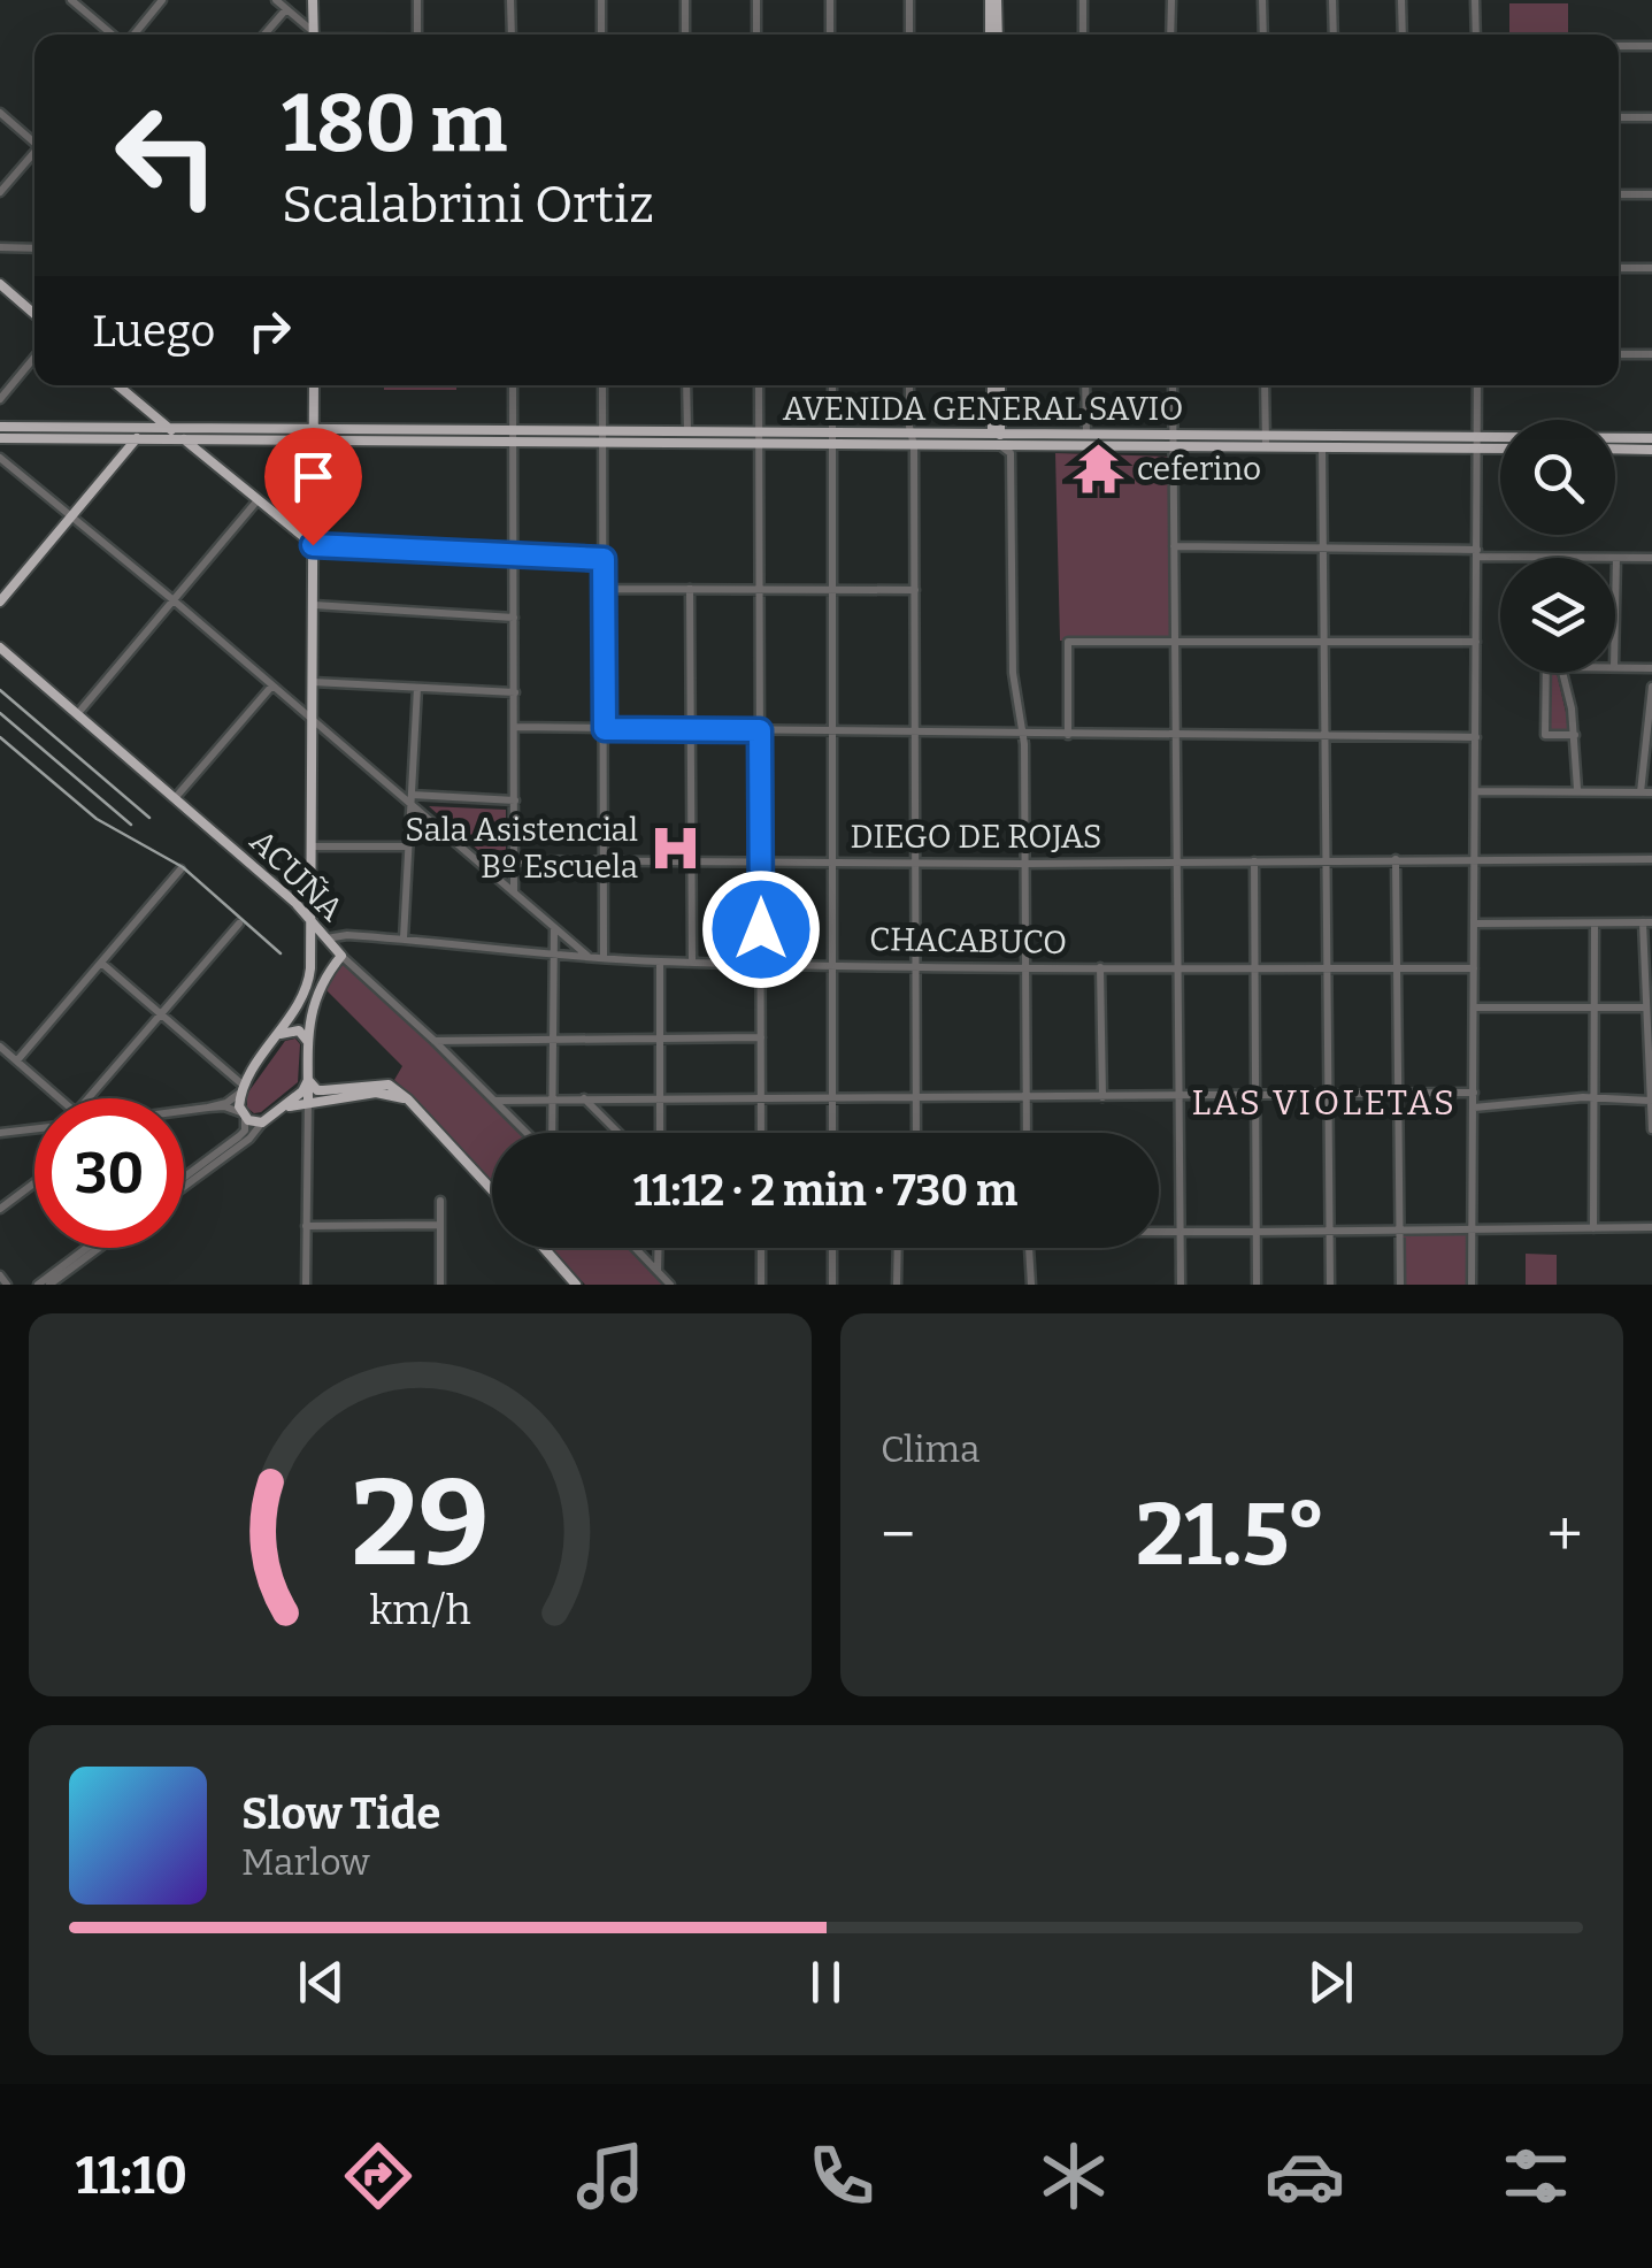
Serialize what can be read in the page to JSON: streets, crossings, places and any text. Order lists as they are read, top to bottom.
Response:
{
  "streets": {
    "main road": ["AVENIDA GENERAL SAVIO", "ACUÑA"],
    "street": ["DIEGO DE ROJAS", "CHACABUCO"]
  },
  "crossings": [
    ["ACUÑA", "CHACABUCO"]
  ],
  "districts": ["LAS VIOLETAS"],
  "places": {
    "temple": ["ceferino"],
    "hospital": ["Sala Asistencial Bº Escuela"]
  },
  "page": {
    "turn": ["180 m", "Scalabrini Ortiz"],
    "then": "Luego",
    "limit": "30",
    "trip": "11:12 · 2 min · 730 m",
    "tile": "Clima",
    "heat": ["−", "21.5°", "+"],
    "song": ["Slow Tide", "Marlow"],
    "tabs": "11:10",
    "gauge": ["29", "km/h"]
  }
}
